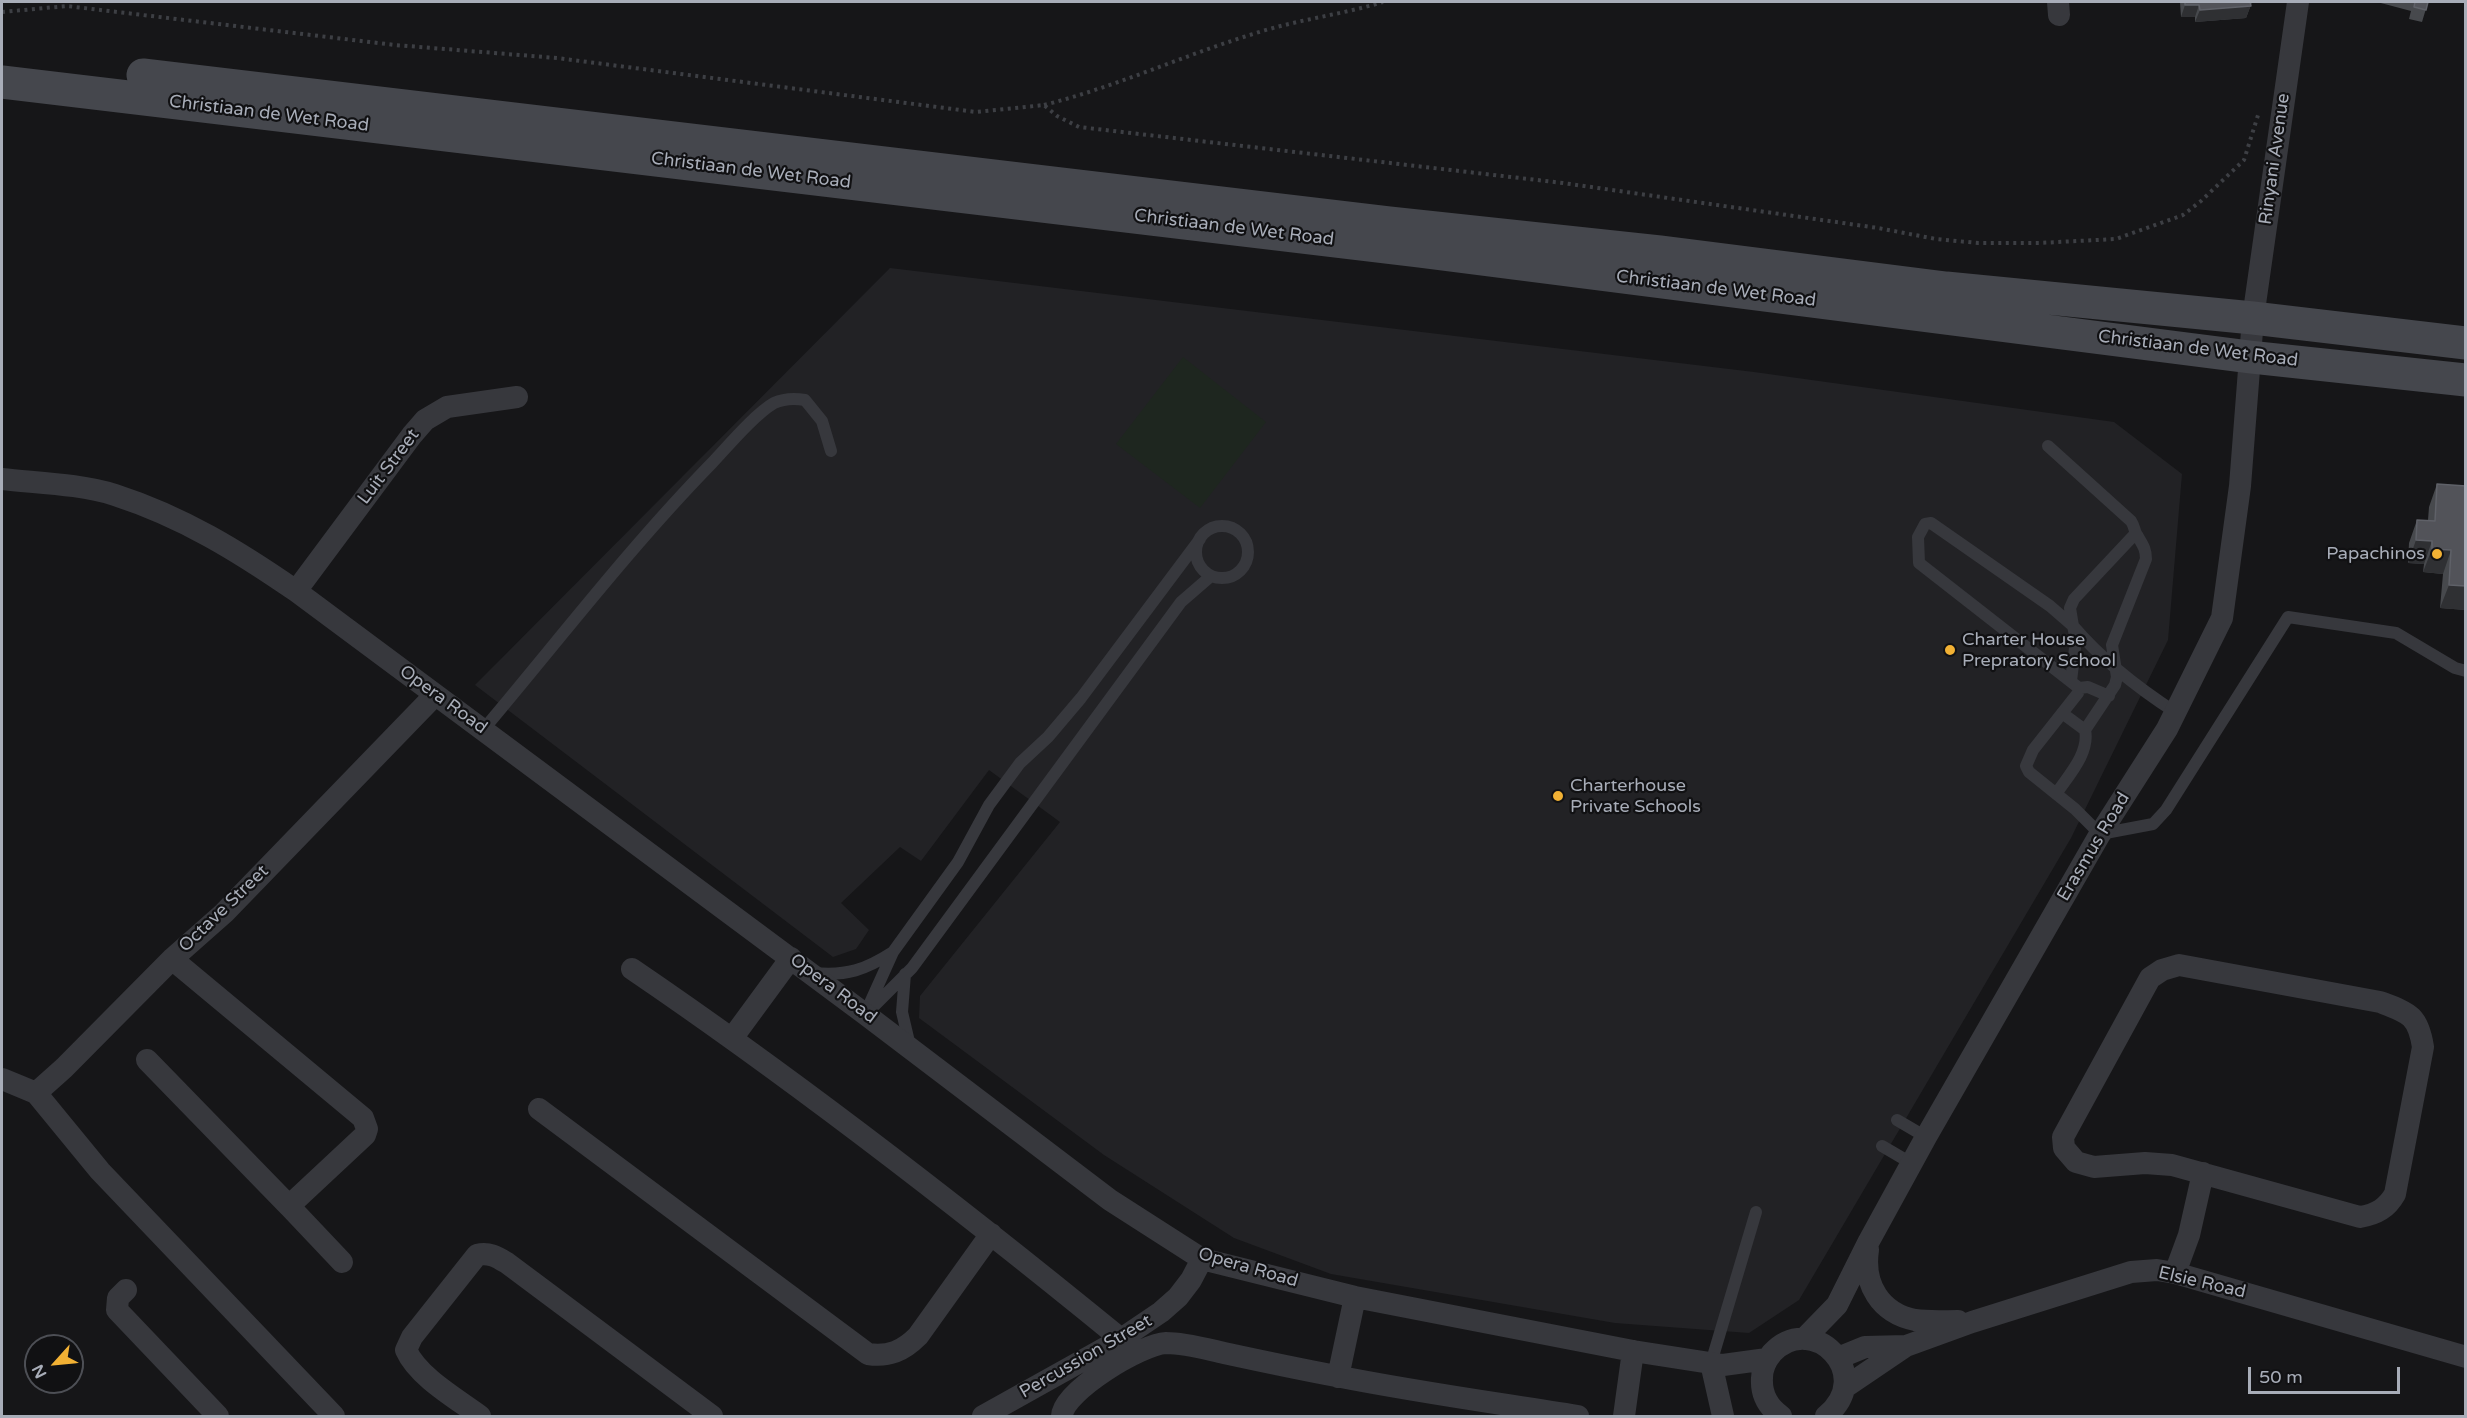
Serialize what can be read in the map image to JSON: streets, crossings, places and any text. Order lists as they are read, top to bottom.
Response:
{
  "streets": {
    "main road": ["Christiaan de Wet Road"],
    "street": [
      "Rinyani Avenue",
      "Luit Street",
      "Opera Road",
      "Erasmus Road",
      "Octave Street",
      "Elsie Road",
      "Percussion Street"
    ]
  },
  "crossings": [
    ["Christiaan de Wet Road", "Rinyani Avenue"],
    ["Christiaan de Wet Road", "Erasmus Road"],
    ["Rinyani Avenue", "Erasmus Road"],
    ["Luit Street", "Opera Road"],
    ["Opera Road", "Octave Street"],
    ["Opera Road", "Percussion Street"],
    ["Erasmus Road", "Elsie Road"]
  ],
  "places": ["Papachinos", "Charter House Prepratory School", "Charterhouse Private Schools"],
  "scale_bar": "50 m",
  "north": "bottom left"
}
